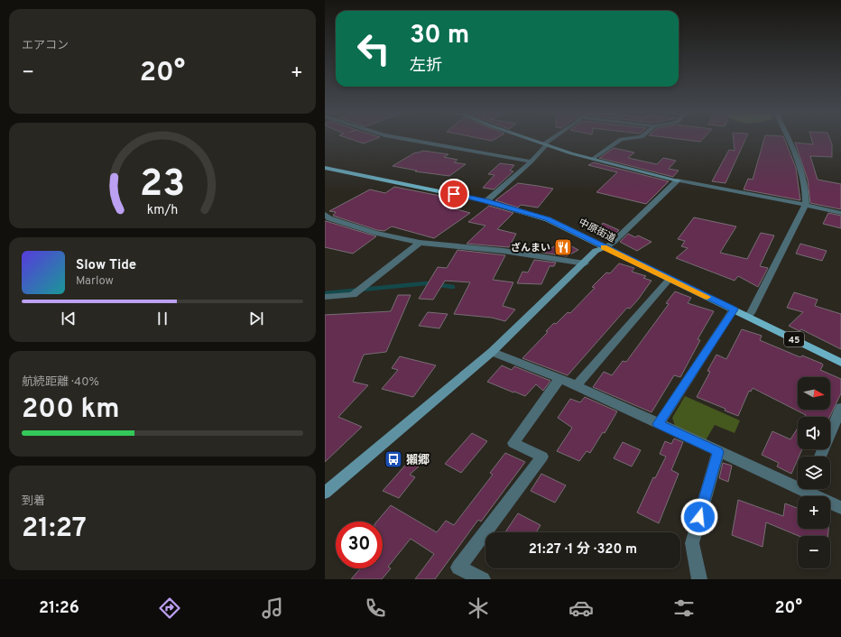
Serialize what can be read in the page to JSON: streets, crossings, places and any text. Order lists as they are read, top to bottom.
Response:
{
  "streets": {
    "main road": ["中原街道", "45"]
  },
  "places": {
    "restaurant": ["ざんまい"],
    "bus stop": ["獺郷"]
  },
  "north": "right",
  "page": {
    "tile": [
      "エアコン",
      ["航続距離 · 40%", "200 km"],
      ["到着", "21:27"]
    ],
    "turn": ["30 m", "左折"],
    "heat": ["−", "20°", "+"],
    "song": ["Slow Tide", "Marlow"],
    "map_buttons": ["+", "−"],
    "limit": "30",
    "trip": "21:27 · 1 分 · 320 m",
    "tabs": ["21:26", "20°"],
    "gauge": ["23", "km/h"]
  }
}
